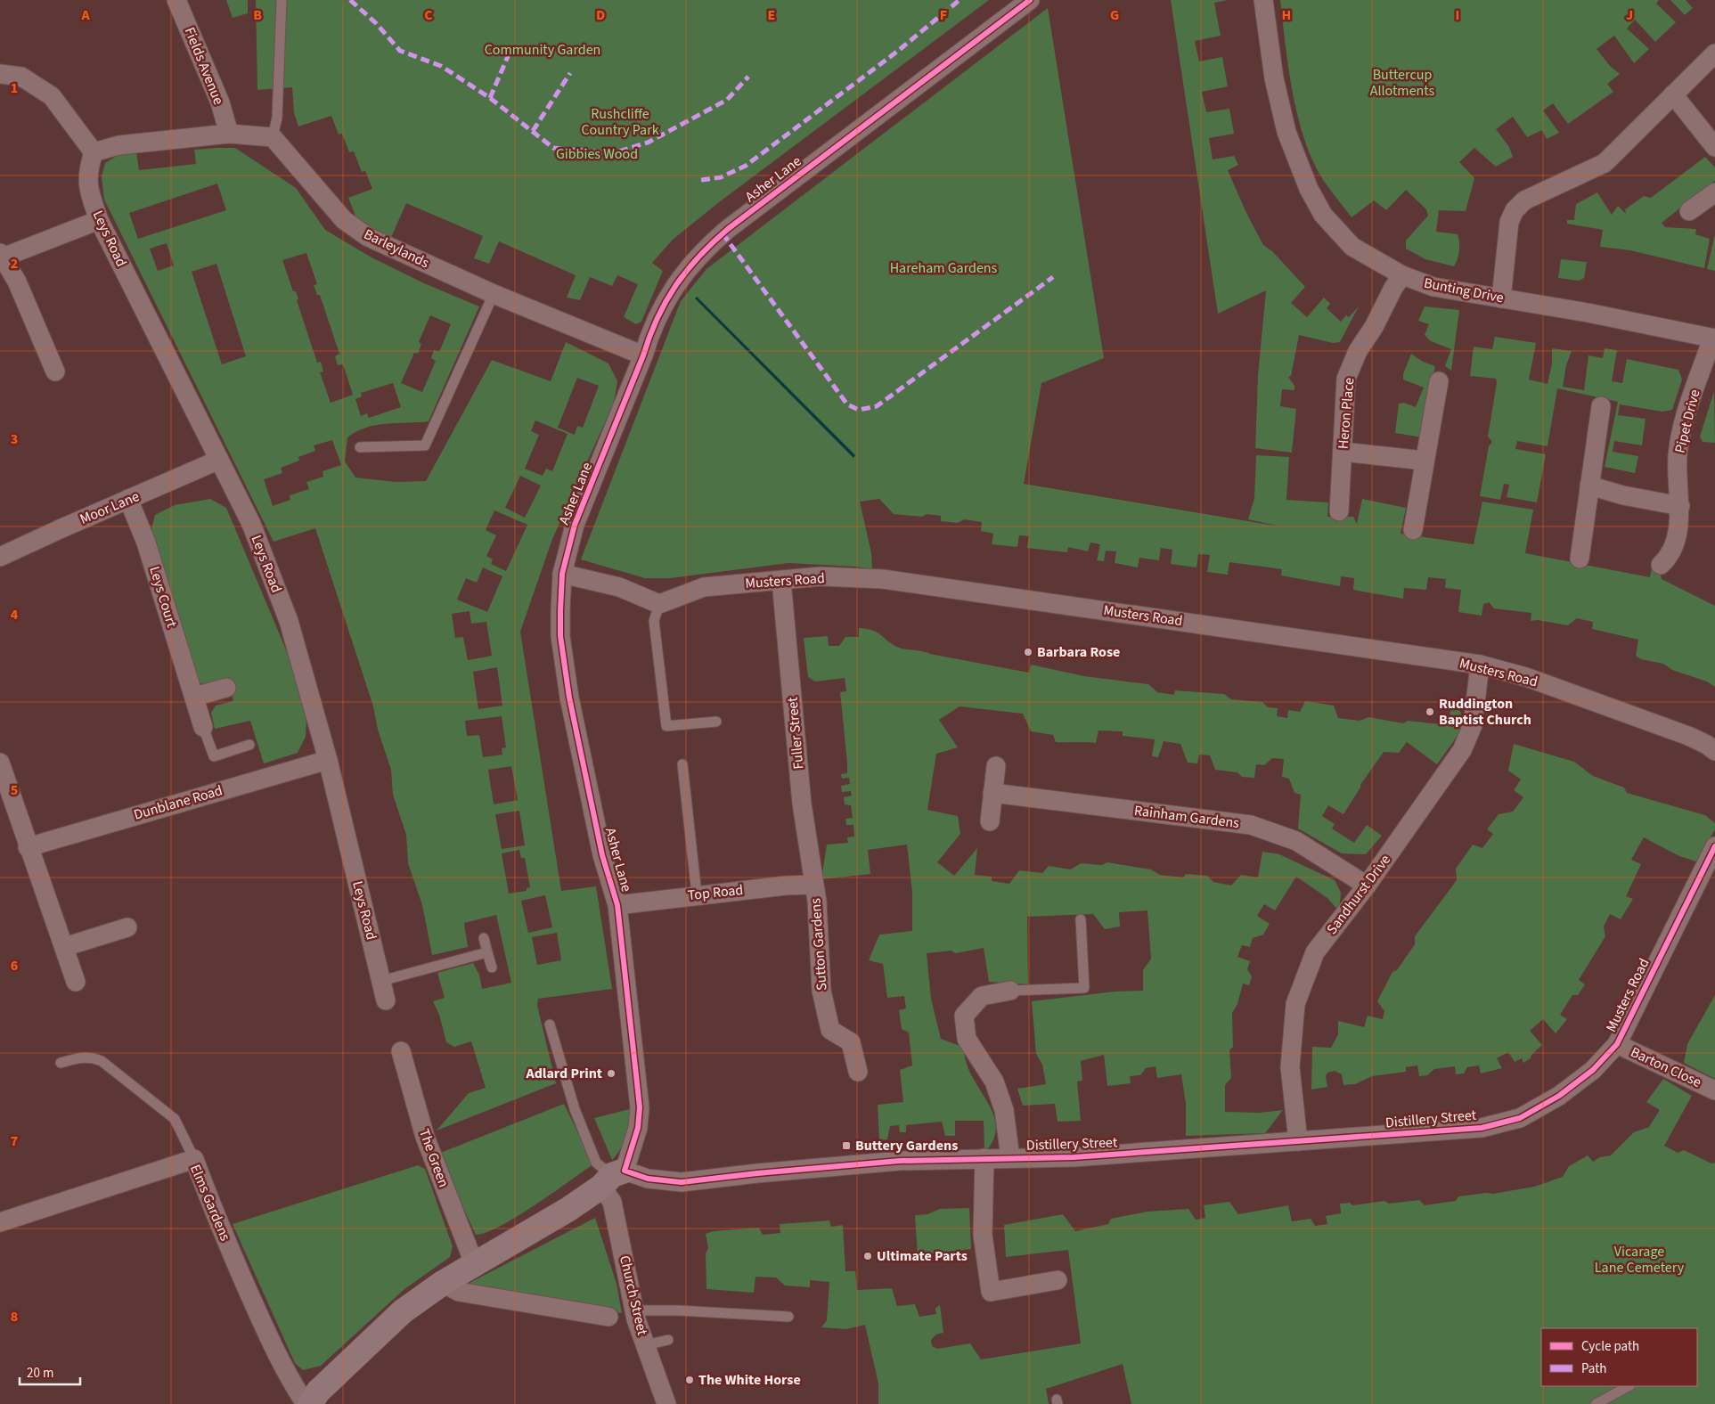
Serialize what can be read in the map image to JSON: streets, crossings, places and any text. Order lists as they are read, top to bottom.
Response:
{
  "streets": {
    "street": [
      "Fields Avenue",
      "Asher Lane",
      "Leys Road",
      "Barleylands",
      "Bunting Drive",
      "Heron Place",
      "Pipet Drive",
      "Moor Lane",
      "Musters Road",
      "Leys Court",
      "Fuller Street",
      "Dunblane Road",
      "Rainham Gardens",
      "Top Road",
      "Sandhurst Drive",
      "Sutton Gardens",
      "Barton Close",
      "Distillery Street",
      "The Green",
      "Elms Gardens",
      "Church Street"
    ]
  },
  "crossings": [
    ["Asher Lane", "Barleylands"],
    ["Asher Lane", "Top Road"],
    ["Asher Lane", "Distillery Street"],
    ["Asher Lane", "Church Street"],
    ["Leys Road", "Moor Lane"],
    ["Leys Road", "Dunblane Road"],
    ["Bunting Drive", "Heron Place"],
    ["Bunting Drive", "Pipet Drive"],
    ["Moor Lane", "Leys Court"],
    ["Musters Road", "Fuller Street"],
    ["Musters Road", "Sandhurst Drive"],
    ["Musters Road", "Barton Close"],
    ["Musters Road", "Distillery Street"],
    ["Fuller Street", "Top Road"],
    ["Fuller Street", "Sutton Gardens"],
    ["Rainham Gardens", "Sandhurst Drive"],
    ["Top Road", "Sutton Gardens"],
    ["Sandhurst Drive", "Distillery Street"],
    ["Distillery Street", "Church Street"]
  ],
  "parks": [
    "Community Garden",
    "Buttercup Allotments",
    "Rushcliffe Country Park",
    "Gibbies Wood",
    "Hareham Gardens",
    "Vicarage Lane Cemetery"
  ],
  "places": {
    "other": [
      "Barbara Rose",
      "Ruddington Baptist Church",
      "Adlard Print",
      "Ultimate Parts",
      "The White Horse"
    ],
    "transit": ["Buttery Gardens"]
  },
  "legend": ["Cycle path", "Path"],
  "scale_bar": "20 m",
  "grid": {
    "columns": [
      "A",
      "B",
      "C",
      "D",
      "E",
      "F",
      "G",
      "H",
      "I",
      "J"
    ],
    "rows": [
      "1",
      "2",
      "3",
      "4",
      "5",
      "6",
      "7",
      "8"
    ]
  }
}
